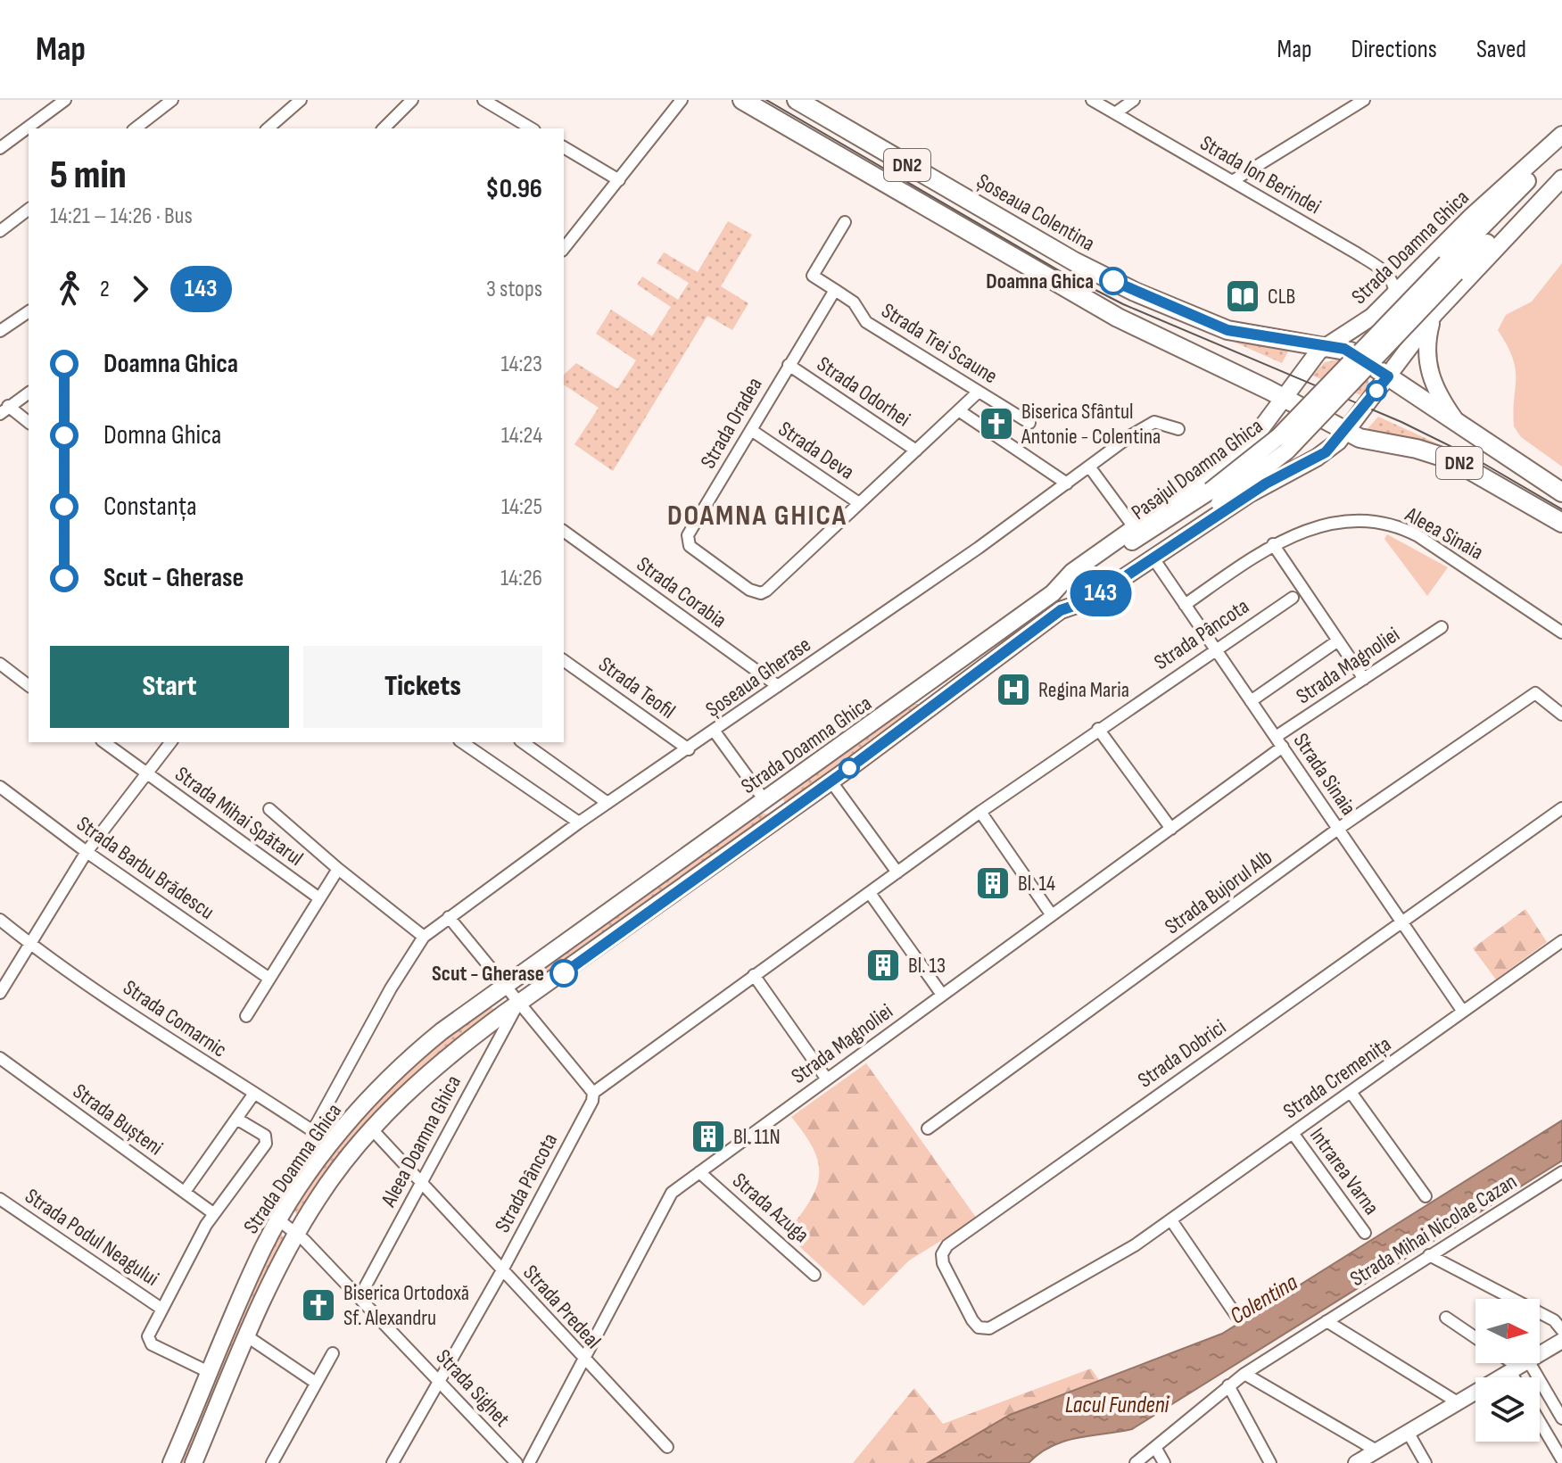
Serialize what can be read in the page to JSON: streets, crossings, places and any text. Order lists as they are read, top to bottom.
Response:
{
  "streets": {
    "main road": [
      "DN2",
      "Șoseaua Colentina",
      "Strada Doamna Ghica",
      "Pasajul Doamna Ghica"
    ],
    "street": [
      "Strada Ion Berindei",
      "Strada Trei Scaune",
      "Strada Odorhei",
      "Strada Oradea",
      "Strada Deva",
      "Aleea Sinaia",
      "Strada Corabia",
      "Strada Pâncota",
      "Strada Magnoliei",
      "Șoseaua Gherase",
      "Strada Teofil",
      "Strada Sinaia",
      "Strada Mihai Spătarul",
      "Strada Barbu Brădescu",
      "Strada Bujorul Alb",
      "Strada Comarnic",
      "Strada Dobrici",
      "Strada Cremenița",
      "Strada Bușteni",
      "Aleea Doamna Ghica",
      "Intrarea Varna",
      "Strada Azuga",
      "Strada Mihai Nicolae Cazan",
      "Strada Podul Neagului",
      "Strada Predeal",
      "Strada Sighet"
    ]
  },
  "crossings": [
    ["DN2", "Strada Doamna Ghica"],
    ["Strada Ion Berindei", "Strada Doamna Ghica"],
    ["Șoseaua Colentina", "Strada Doamna Ghica"],
    ["Strada Doamna Ghica", "Pasajul Doamna Ghica"],
    ["Strada Doamna Ghica", "Strada Sinaia"],
    ["Strada Doamna Ghica", "Strada Comarnic"],
    ["Strada Doamna Ghica", "Aleea Doamna Ghica"],
    ["Strada Doamna Ghica", "Strada Predeal"],
    ["Strada Doamna Ghica", "Strada Sighet"],
    ["Strada Trei Scaune", "Strada Oradea"],
    ["Strada Odorhei", "Strada Oradea"],
    ["Strada Oradea", "Strada Deva"],
    ["Aleea Sinaia", "Strada Sinaia"],
    ["Strada Corabia", "Șoseaua Gherase"],
    ["Strada Pâncota", "Strada Sinaia"],
    ["Strada Pâncota", "Strada Predeal"],
    ["Strada Pâncota", "Strada Sighet"],
    ["Strada Magnoliei", "Strada Sinaia"],
    ["Strada Magnoliei", "Strada Azuga"],
    ["Strada Magnoliei", "Strada Predeal"],
    ["Șoseaua Gherase", "Strada Teofil"],
    ["Șoseaua Gherase", "Strada Comarnic"],
    ["Strada Sinaia", "Strada Bujorul Alb"],
    ["Strada Sinaia", "Strada Dobrici"],
    ["Strada Sinaia", "Strada Cremenița"],
    ["Strada Dobrici", "Strada Cremenița"],
    ["Strada Cremenița", "Intrarea Varna"],
    ["Aleea Doamna Ghica", "Strada Predeal"],
    ["Aleea Doamna Ghica", "Strada Sighet"]
  ],
  "districts": ["DOAMNA GHICA"],
  "water": ["Colentina", "Lacul Fundeni"],
  "places": {
    "other": ["Doamna Ghica", "Scut - Gherase"],
    "library": ["CLB"],
    "church": ["Biserica Sfântul Antonie - Colentina", "Biserica Ortodoxă Sf. Alexandru"],
    "hospital": ["Regina Maria"],
    "building": ["Bl. 14", "Bl. 13", "Bl. 11N"]
  },
  "lines": ["bus line 143"],
  "north": "right",
  "page": {
    "header": "Map",
    "nav": ["Map", "Directions", "Saved"],
    "on_map": "143",
    "heading": ["5 min", "14:21 – 14:26 · Bus", "$0.96"],
    "legs": ["2", "143", "3 stops"],
    "list": [
      {
        "name": "Doamna Ghica",
        "value": "14:23"
      },
      {
        "name": "Domna Ghica",
        "value": "14:24"
      },
      {
        "name": "Constanța",
        "value": "14:25"
      },
      {
        "name": "Scut - Gherase",
        "value": "14:26"
      }
    ],
    "buttons": ["Start", "Tickets"]
  }
}
